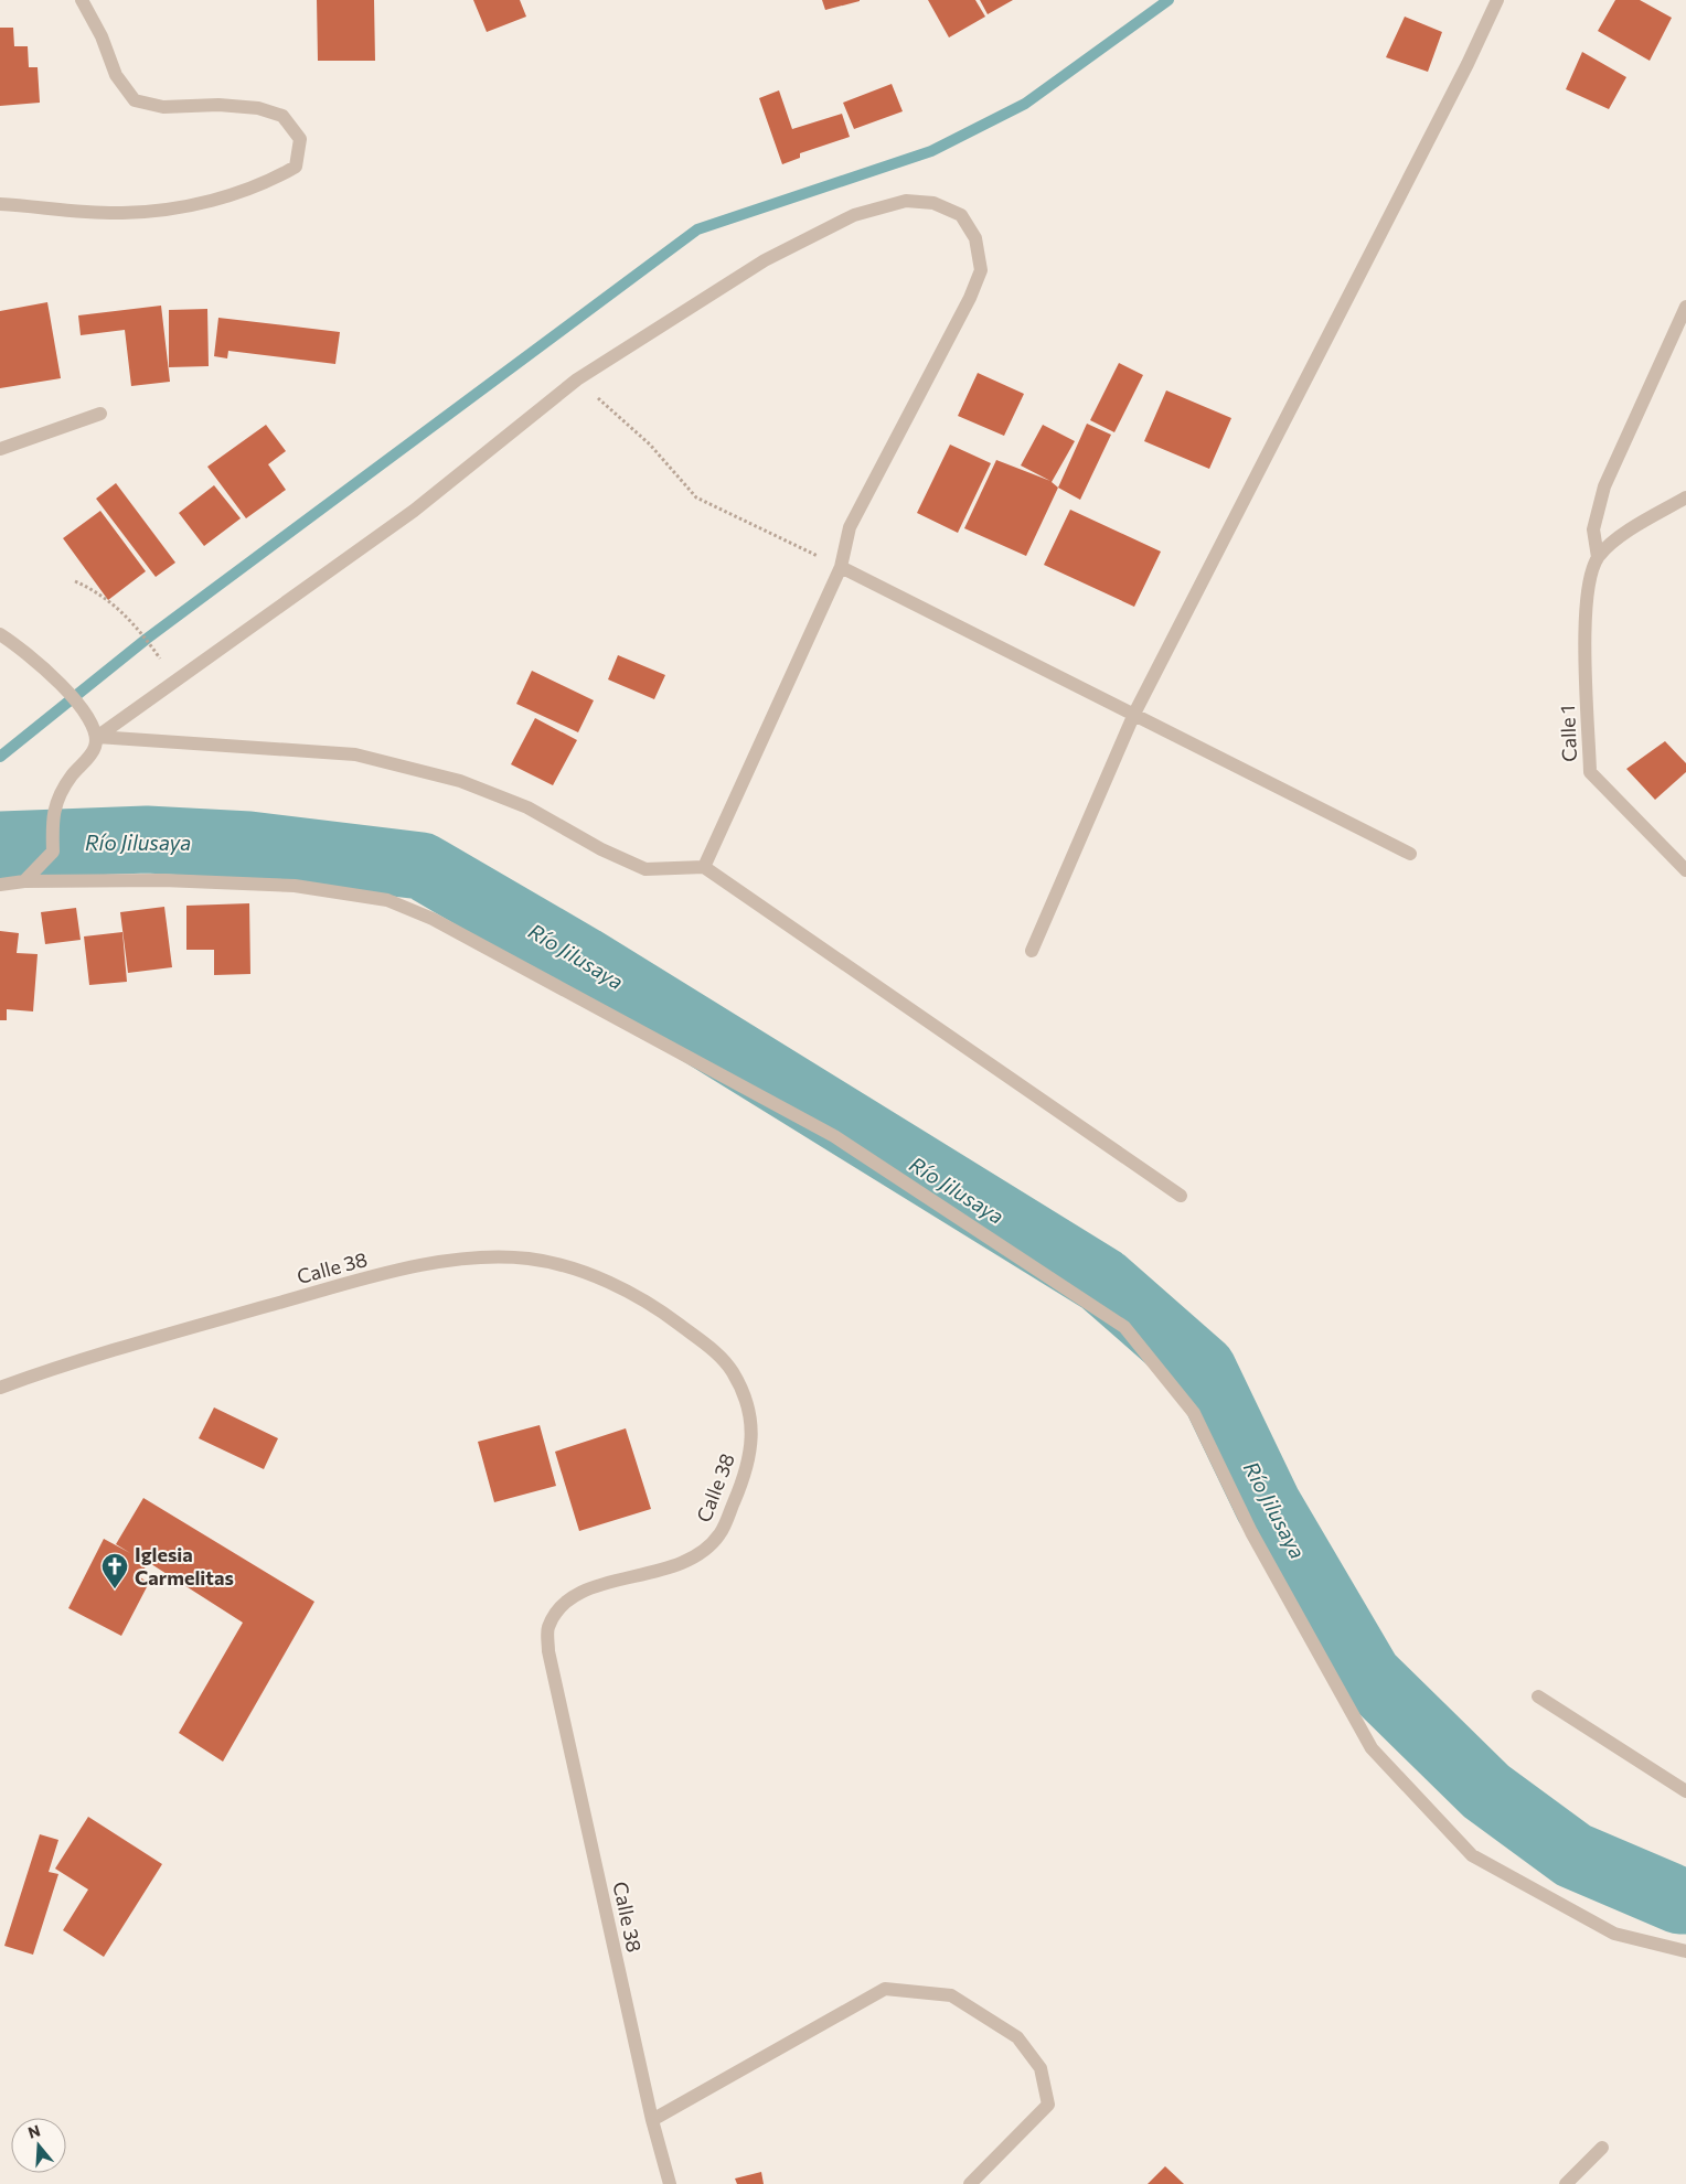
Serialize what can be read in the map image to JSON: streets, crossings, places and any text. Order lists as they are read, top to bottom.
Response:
{
  "streets": {
    "street": ["Calle 1", "Calle 38"]
  },
  "water": ["Río Jilusaya"],
  "places": {
    "church": ["Iglesia Carmelitas"]
  },
  "north": "top"
}
